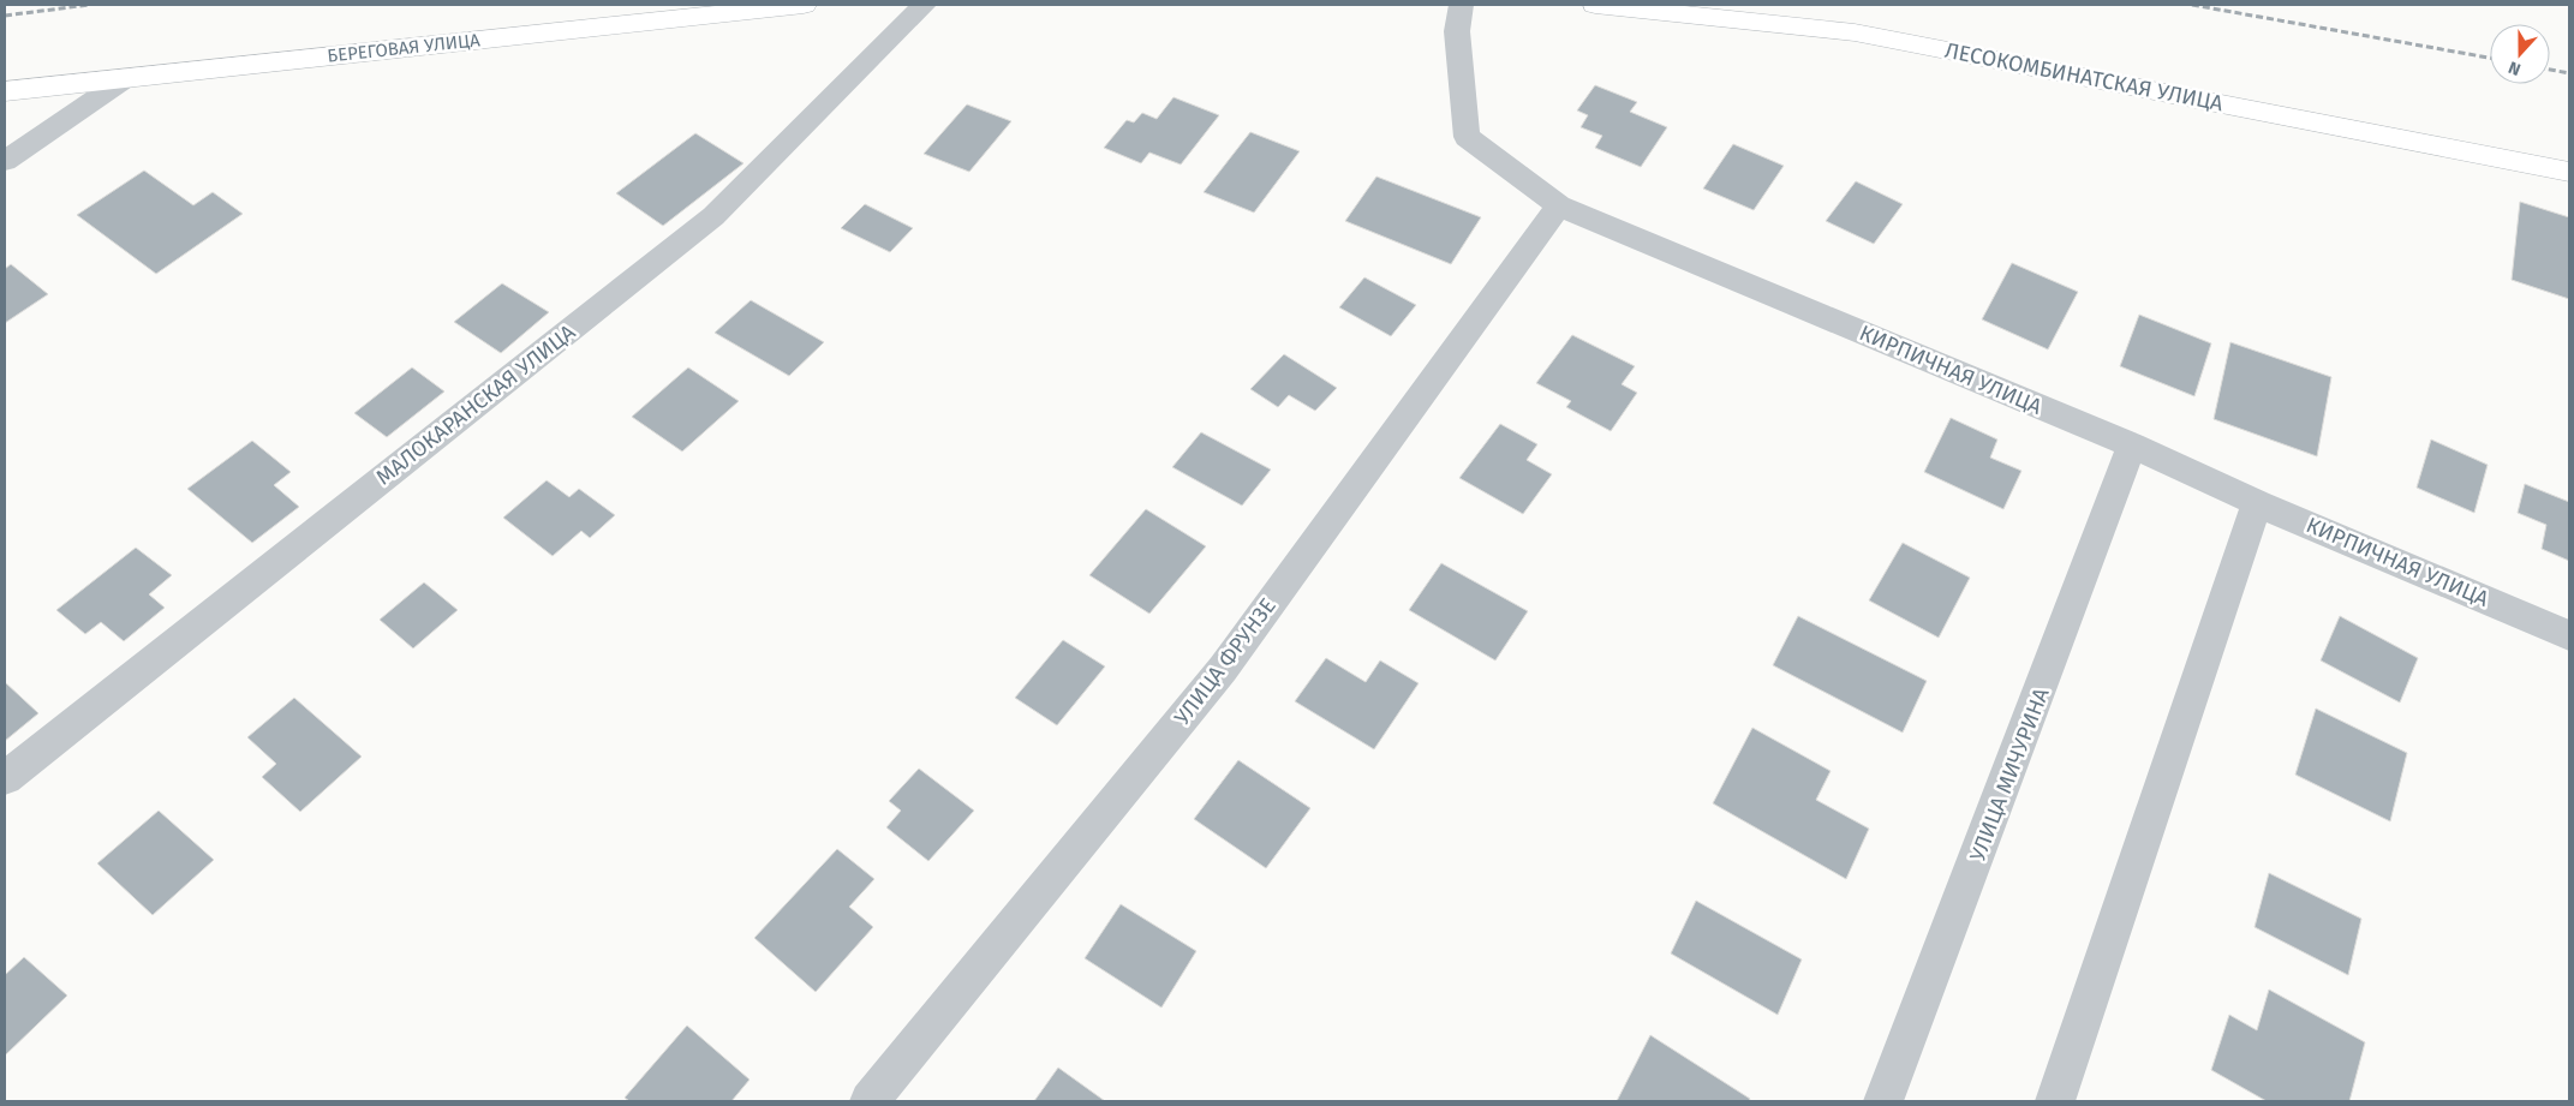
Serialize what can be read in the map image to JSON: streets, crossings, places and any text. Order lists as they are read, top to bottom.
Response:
{
  "streets": {
    "main road": ["БЕРЕГОВАЯ УЛИЦА", "ЛЕСОКОМБИНАТСКАЯ УЛИЦА"],
    "street": [
      "КИРПИЧНАЯ УЛИЦА",
      "МАЛОКАРАНСКАЯ УЛИЦА",
      "УЛИЦА ФРУНЗЕ",
      "УЛИЦА МИЧУРИНА"
    ]
  },
  "crossings": [
    ["КИРПИЧНАЯ УЛИЦА", "УЛИЦА ФРУНЗЕ"],
    ["КИРПИЧНАЯ УЛИЦА", "УЛИЦА МИЧУРИНА"]
  ],
  "north": "bottom"
}
